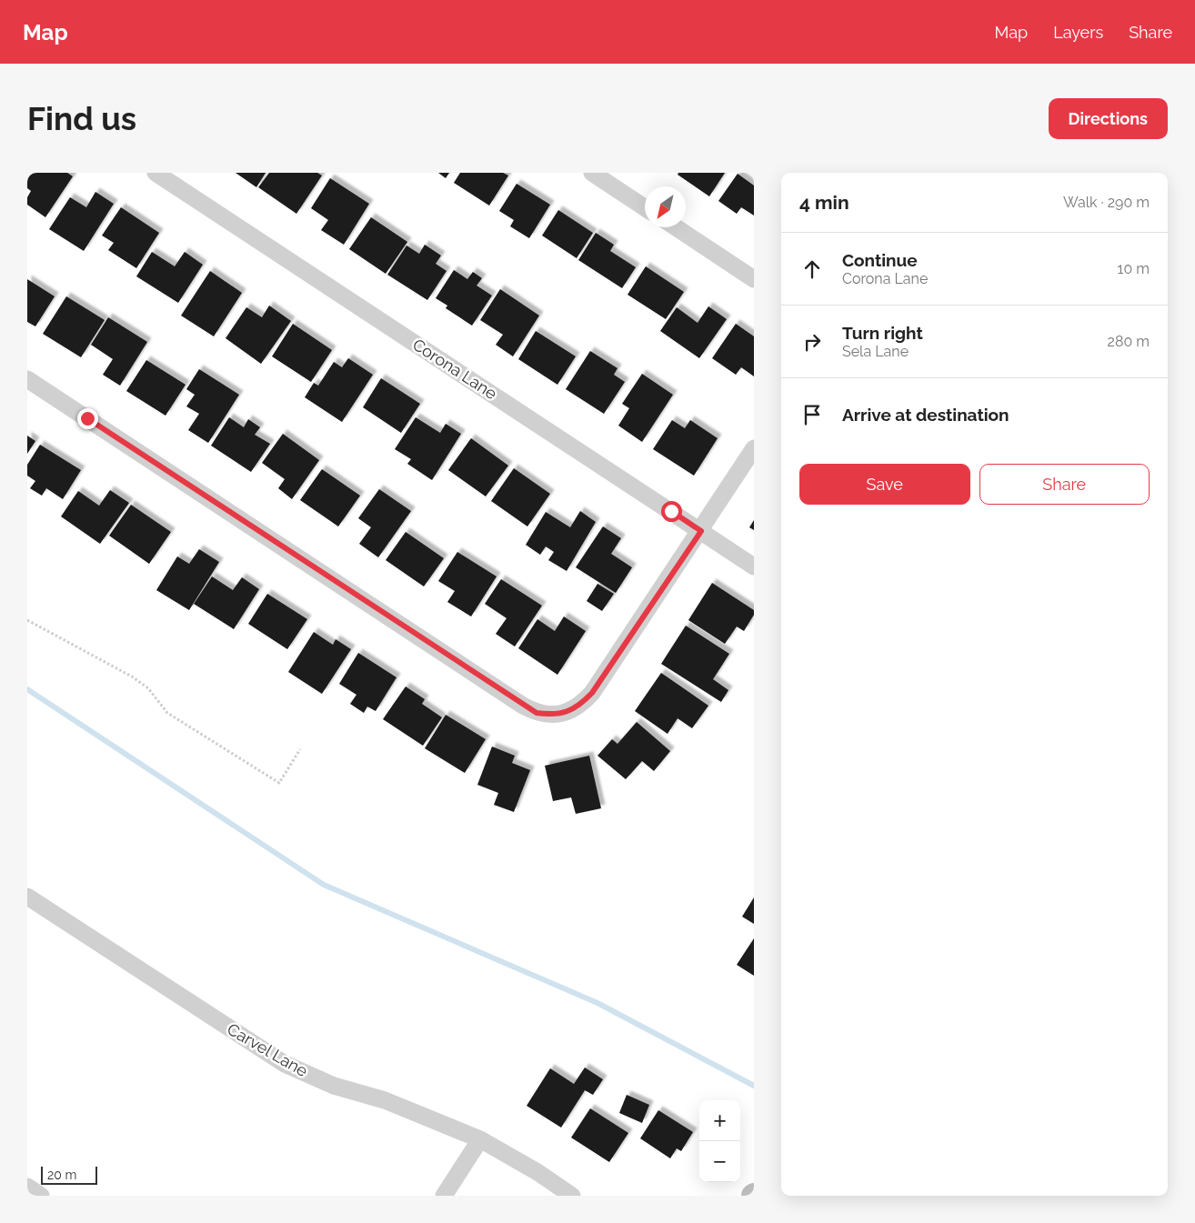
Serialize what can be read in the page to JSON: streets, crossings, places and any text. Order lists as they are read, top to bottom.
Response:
{
  "streets": {
    "street": ["Corona Lane", "Carvel Lane"]
  },
  "scale_bar": "20 m",
  "north": "bottom left",
  "page": {
    "header": "Map",
    "nav": ["Map", "Layers", "Share"],
    "buttons": [
      "Directions",
      ["Save", "Share"]
    ],
    "title": "Find us",
    "heading": ["4 min", "Walk · 290 m"],
    "list": [
      ["Continue", "Corona Lane", "10 m"],
      ["Turn right", "Sela Lane", "280 m"],
      "Arrive at destination"
    ],
    "map_buttons": ["+", "−"],
    "scale": "20 m"
  }
}
